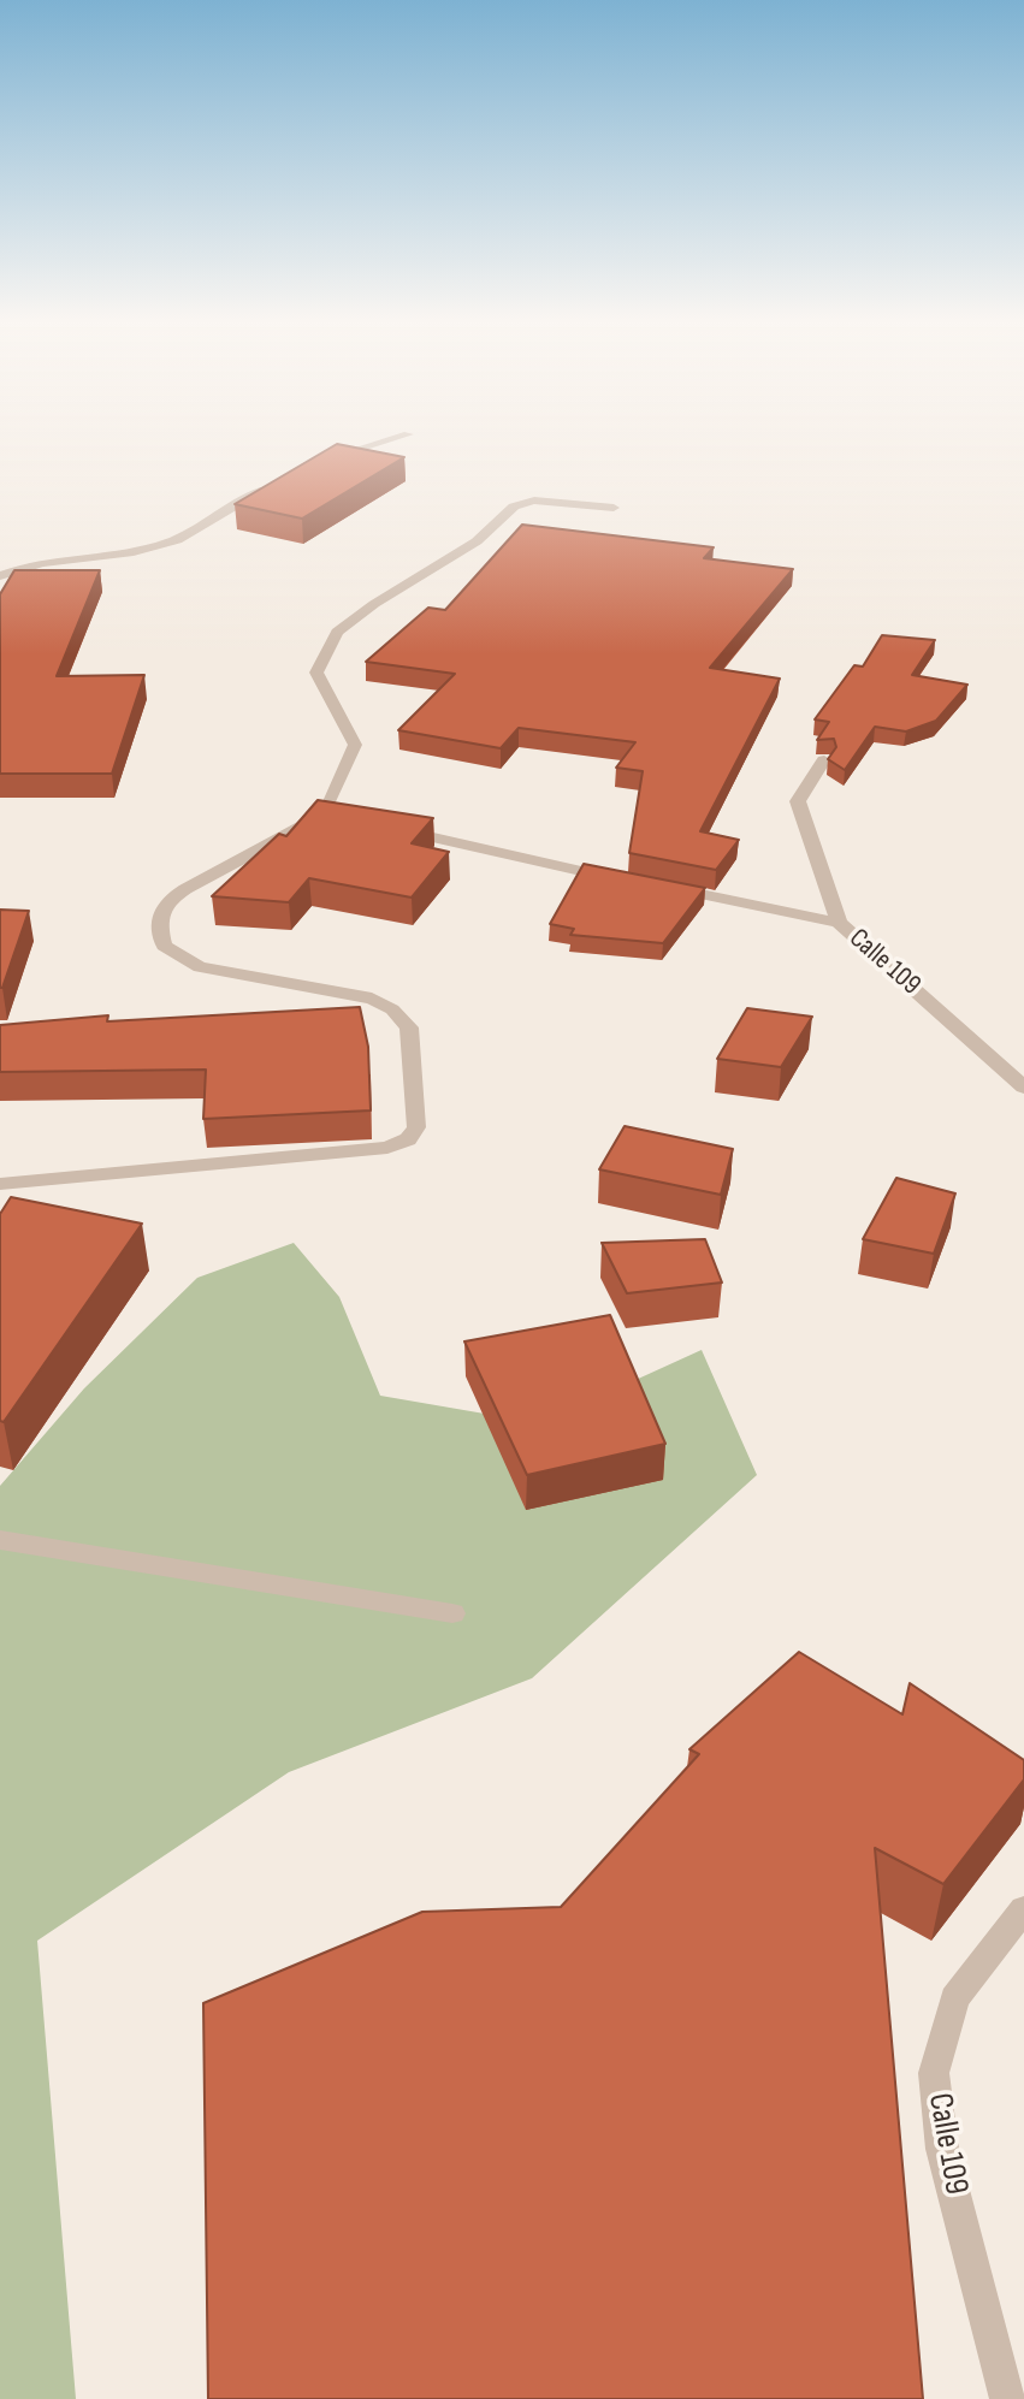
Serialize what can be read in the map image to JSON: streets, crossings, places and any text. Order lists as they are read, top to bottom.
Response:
{
  "streets": {
    "street": ["Calle 109"]
  }
}
